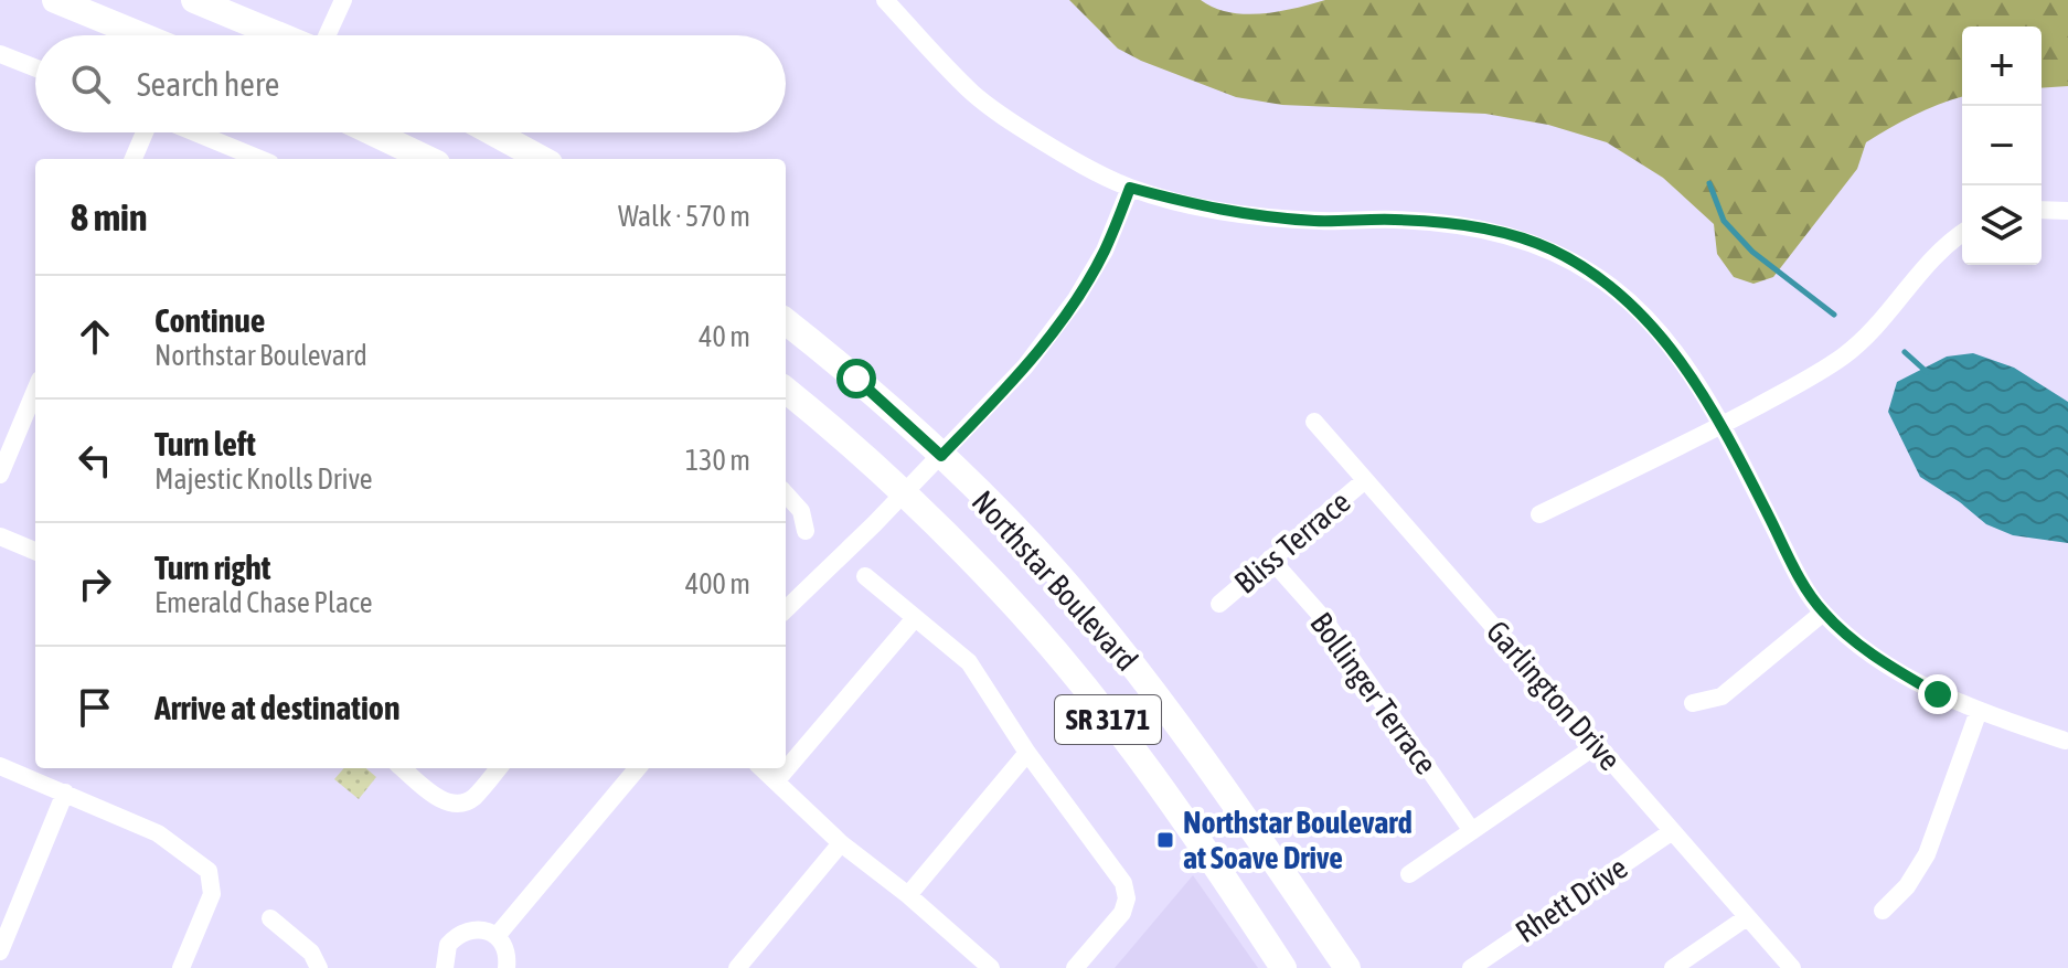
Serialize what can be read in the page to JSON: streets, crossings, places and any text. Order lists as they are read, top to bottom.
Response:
{
  "streets": {
    "main road": ["Northstar Boulevard", "SR 3171"],
    "street": [
      "Bliss Terrace",
      "Bollinger Terrace",
      "Garlington Drive",
      "Rhett Drive"
    ]
  },
  "crossings": [
    ["Bliss Terrace", "Bollinger Terrace"],
    ["Bliss Terrace", "Garlington Drive"],
    ["Garlington Drive", "Rhett Drive"]
  ],
  "places": {
    "transit": ["Northstar Boulevard at Soave Drive"]
  },
  "page": {
    "map_buttons": ["+", "−"],
    "search": "Search here",
    "heading": ["8 min", "Walk · 570 m"],
    "list": [
      ["Continue", "Northstar Boulevard", "40 m"],
      ["Turn left", "Majestic Knolls Drive", "130 m"],
      ["Turn right", "Emerald Chase Place", "400 m"],
      "Arrive at destination"
    ]
  }
}
